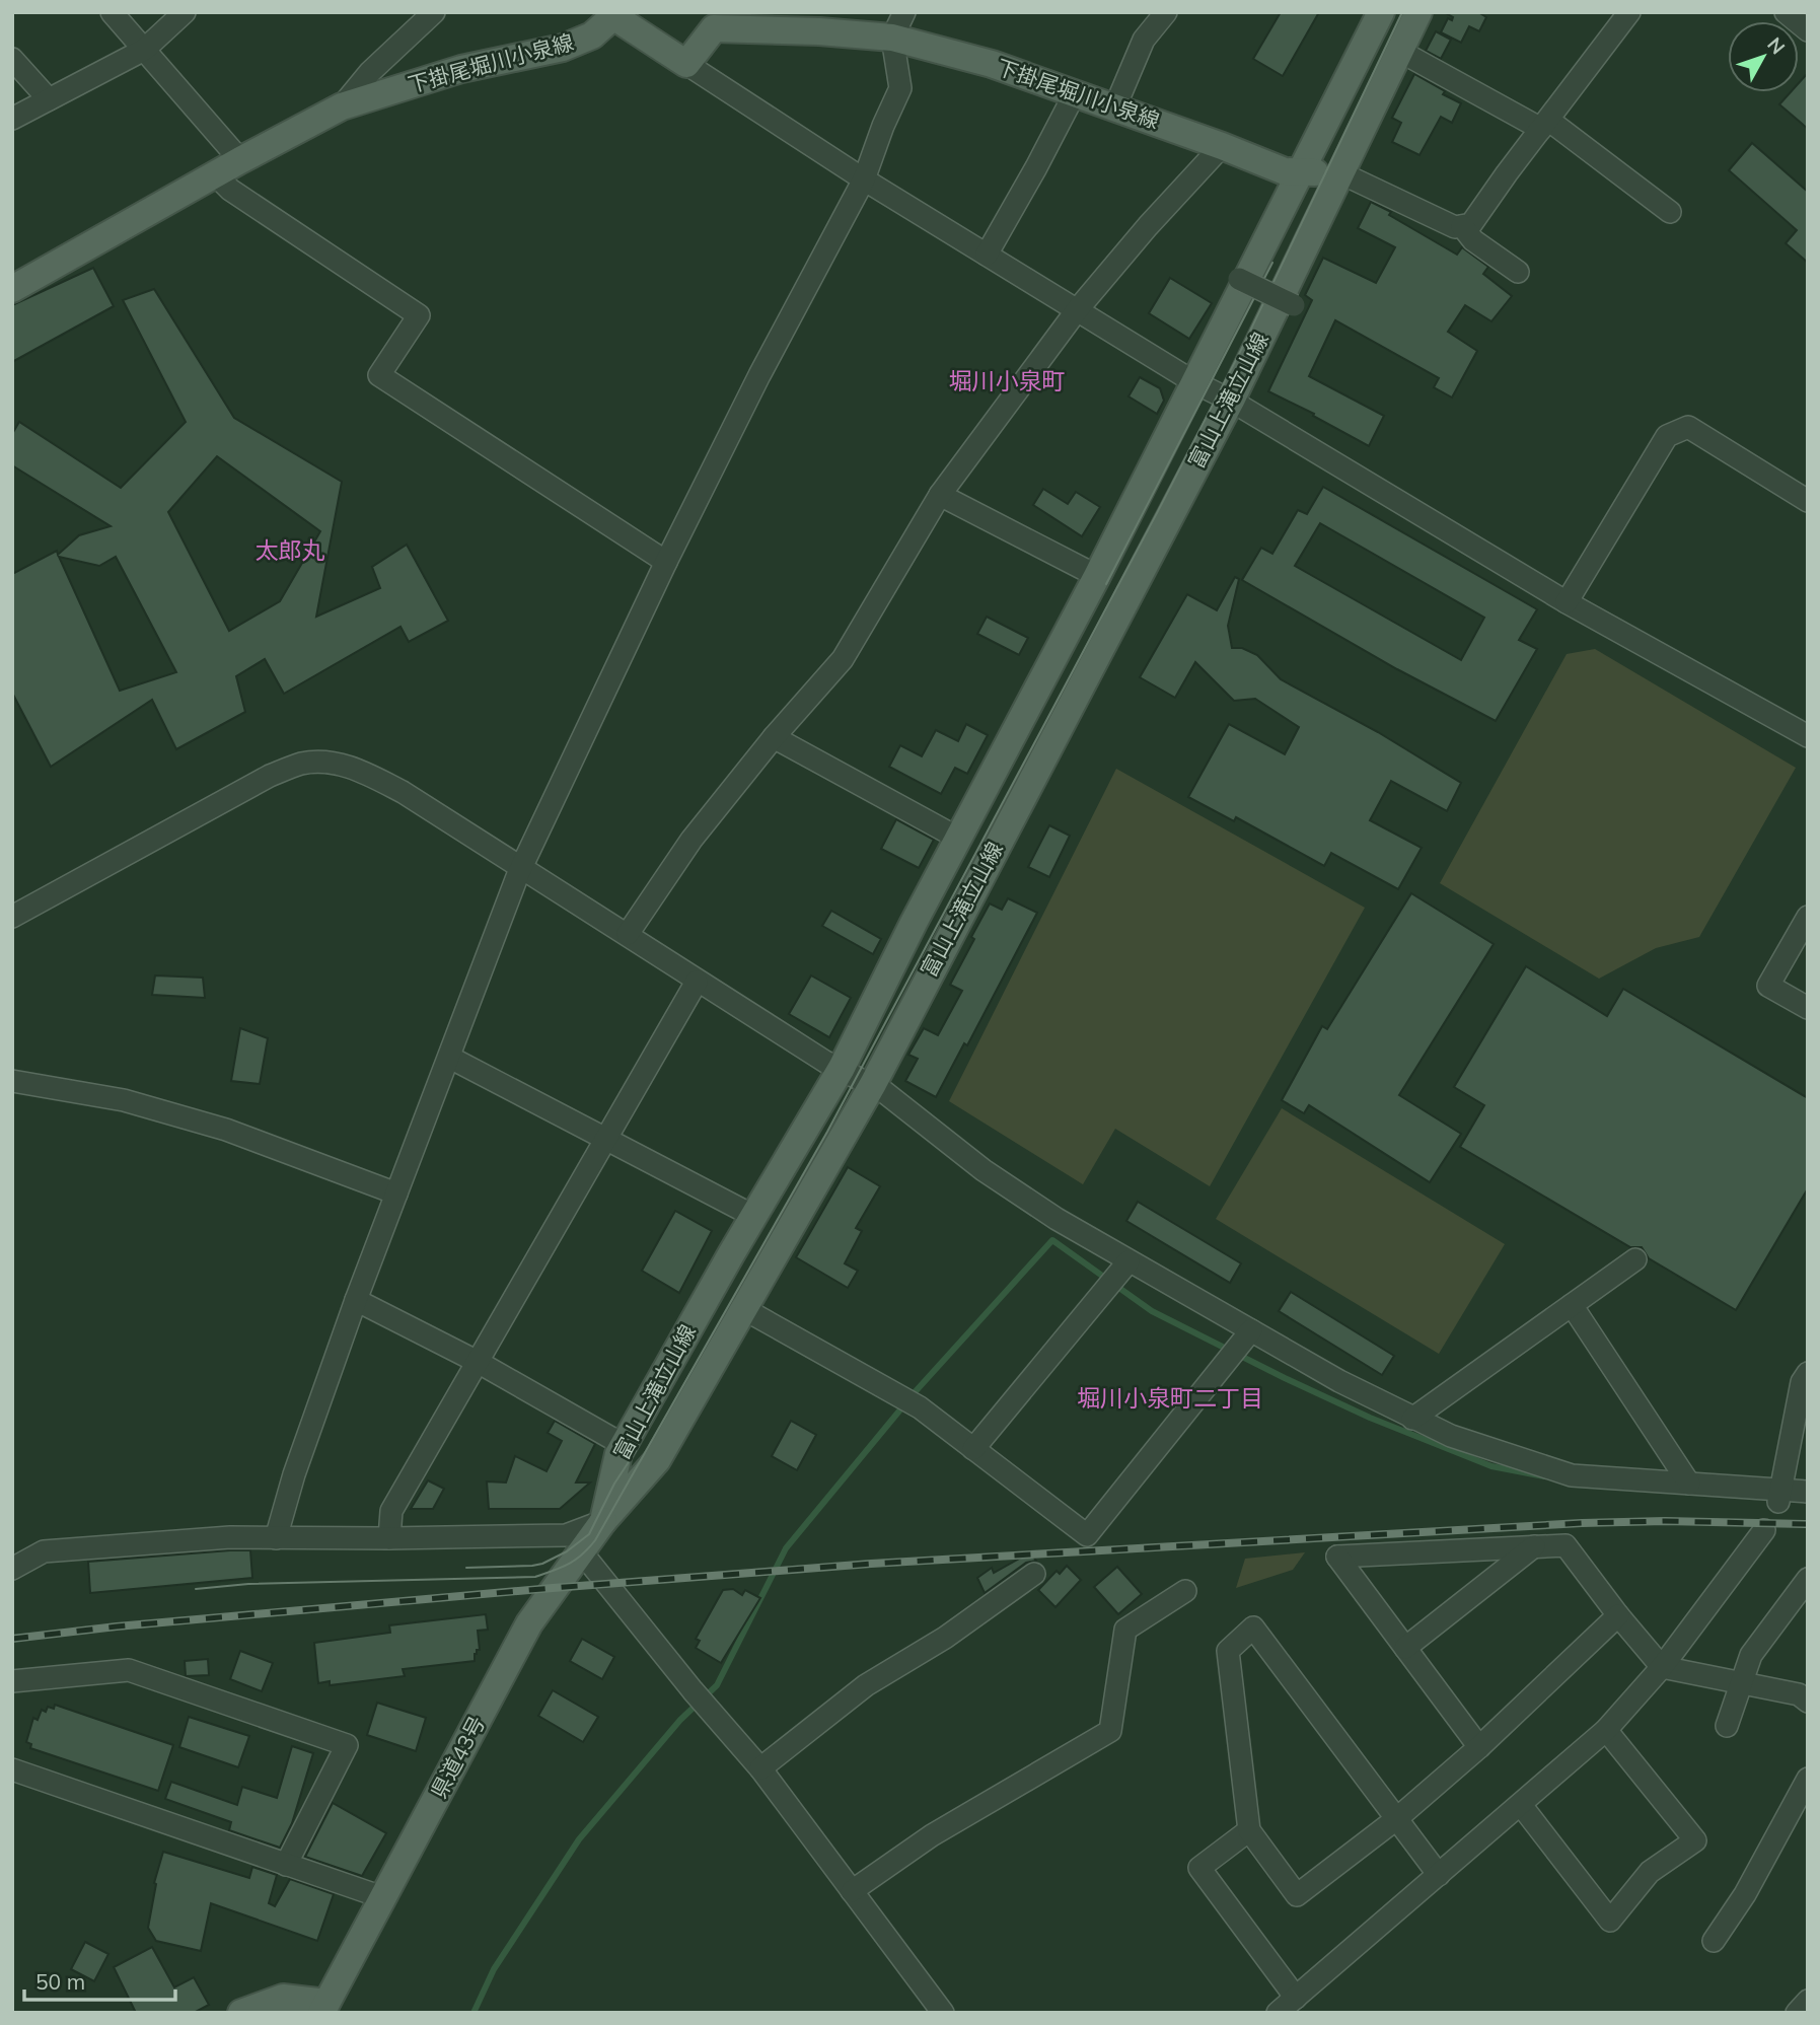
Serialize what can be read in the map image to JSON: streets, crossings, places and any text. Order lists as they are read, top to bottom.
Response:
{
  "streets": {
    "main road": ["下掛尾堀川小泉線", "富山上滝立山線", "県道43号"]
  },
  "crossings": [
    ["下掛尾堀川小泉線", "富山上滝立山線"],
    ["富山上滝立山線", "県道43号"]
  ],
  "districts": ["堀川小泉町", "太郎丸", "堀川小泉町二丁目"],
  "scale_bar": "50 m",
  "north": "top right"
}
